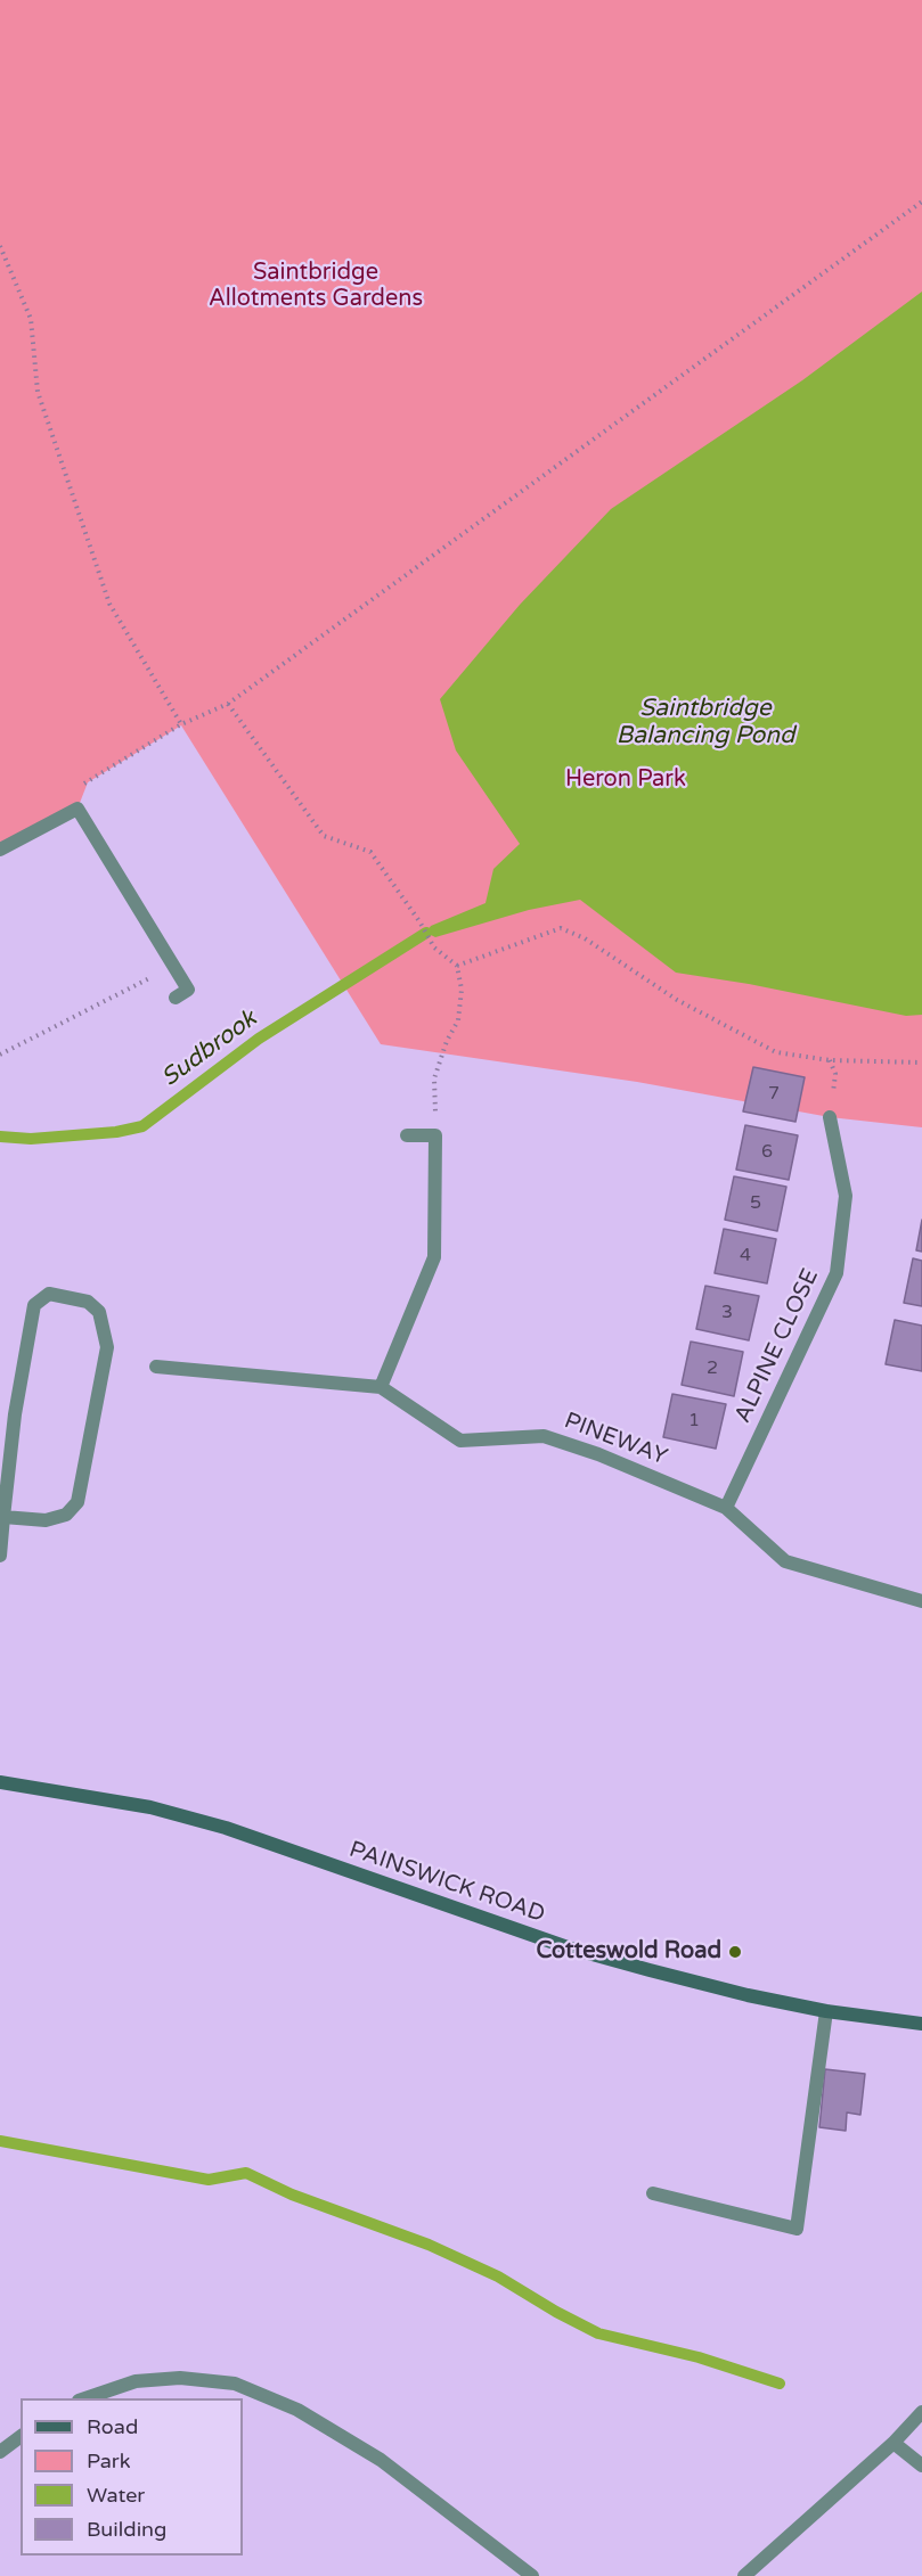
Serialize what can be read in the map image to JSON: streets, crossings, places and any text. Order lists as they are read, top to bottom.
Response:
{
  "streets": {
    "main road": ["PAINSWICK ROAD"],
    "street": ["ALPINE CLOSE", "PINEWAY"]
  },
  "crossings": [
    ["ALPINE CLOSE", "PINEWAY"]
  ],
  "water": ["Saintbridge Balancing Pond", "Sudbrook"],
  "parks": ["Saintbridge Allotments Gardens", "Heron Park"],
  "places": ["Cotteswold Road"],
  "house_numbers": [
    "7",
    "6",
    "5",
    "4",
    "3",
    "2",
    "1"
  ],
  "legend": [
    "Road",
    "Park",
    "Water",
    "Building"
  ]
}
